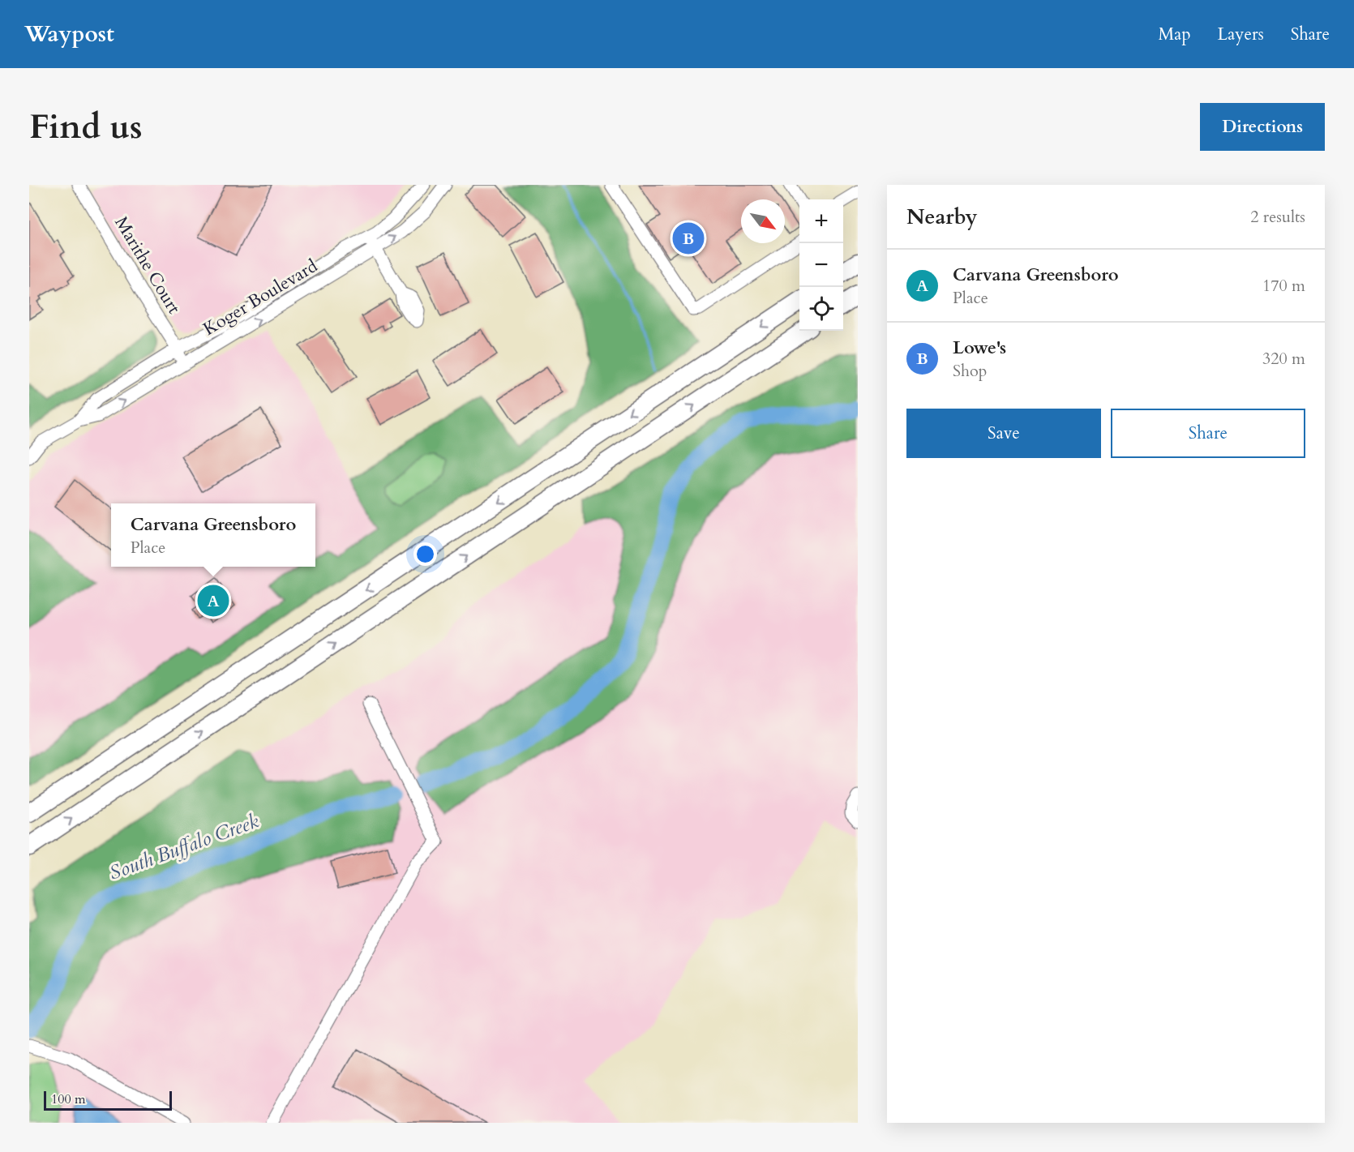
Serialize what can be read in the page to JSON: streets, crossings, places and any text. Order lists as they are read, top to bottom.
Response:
{
  "streets": {
    "street": ["Marithe Court", "Koger Boulevard"]
  },
  "crossings": [
    ["Marithe Court", "Koger Boulevard"]
  ],
  "water": ["South Buffalo Creek"],
  "scale_bar": "100 m",
  "north": "bottom right",
  "page": {
    "header": "Waypost",
    "nav": ["Map", "Layers", "Share"],
    "buttons": [
      "Directions",
      ["Save", "Share"]
    ],
    "title": "Find us",
    "heading": ["Nearby", "2 results"],
    "map_buttons": ["+", "−"],
    "pins": ["B", "A"],
    "list": [
      {
        "mark": "A",
        "name": "Carvana Greensboro",
        "note": "Place",
        "value": "170 m"
      },
      {
        "mark": "B",
        "name": "Lowe's",
        "note": "Shop",
        "value": "320 m"
      }
    ],
    "popup": ["Carvana Greensboro", "Place"],
    "scale": "100 m"
  }
}
